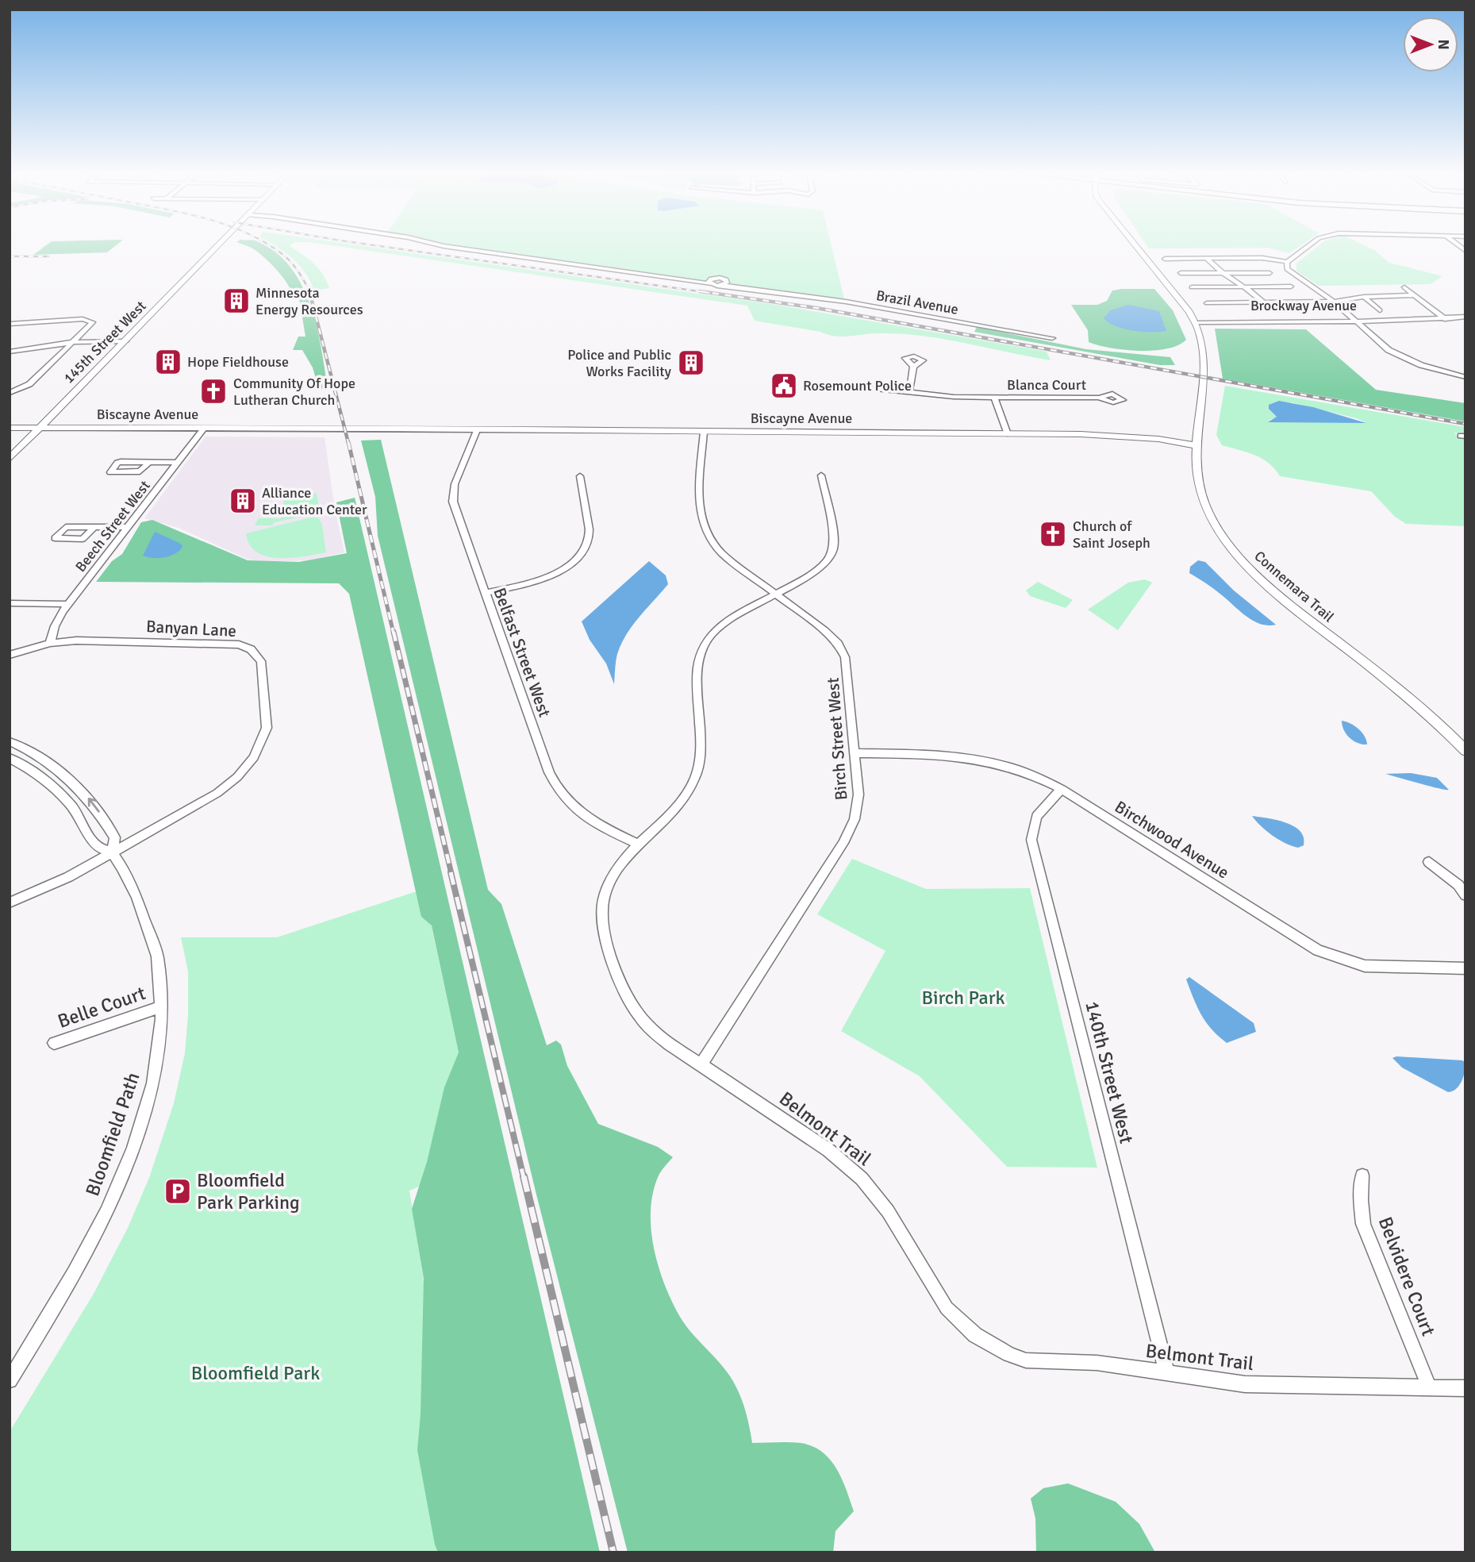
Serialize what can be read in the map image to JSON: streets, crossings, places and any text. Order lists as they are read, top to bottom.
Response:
{
  "streets": {
    "street": [
      "Brazil Avenue",
      "Brockway Avenue",
      "145th Street West",
      "Blanca Court",
      "Biscayne Avenue",
      "Beech Street West",
      "Connemara Trail",
      "Banyan Lane",
      "Belfast Street West",
      "Birch Street West",
      "Birchwood Avenue",
      "Belle Court",
      "140th Street West",
      "Belmont Trail",
      "Bloomfield Path",
      "Belvidere Court"
    ]
  },
  "crossings": [
    ["Brockway Avenue", "Connemara Trail"],
    ["145th Street West", "Biscayne Avenue"],
    ["Biscayne Avenue", "Beech Street West"],
    ["Biscayne Avenue", "Connemara Trail"],
    ["Biscayne Avenue", "Belfast Street West"],
    ["Biscayne Avenue", "Birch Street West"],
    ["Beech Street West", "Banyan Lane"],
    ["Banyan Lane", "Bloomfield Path"],
    ["Belfast Street West", "Belmont Trail"],
    ["Birch Street West", "Birchwood Avenue"],
    ["Birch Street West", "Belmont Trail"],
    ["Birchwood Avenue", "140th Street West"],
    ["Belle Court", "Bloomfield Path"],
    ["140th Street West", "Belmont Trail"],
    ["Belmont Trail", "Belvidere Court"]
  ],
  "parks": ["Birch Park", "Bloomfield Park"],
  "places": {
    "building": [
      "Minnesota Energy Resources",
      "Hope Fieldhouse",
      "Police and Public Works Facility",
      "Alliance Education Center"
    ],
    "public building": ["Rosemount Police"],
    "church": ["Community Of Hope Lutheran Church", "Church of Saint Joseph"],
    "parking": ["Bloomfield Park Parking"]
  },
  "north": "right"
}
